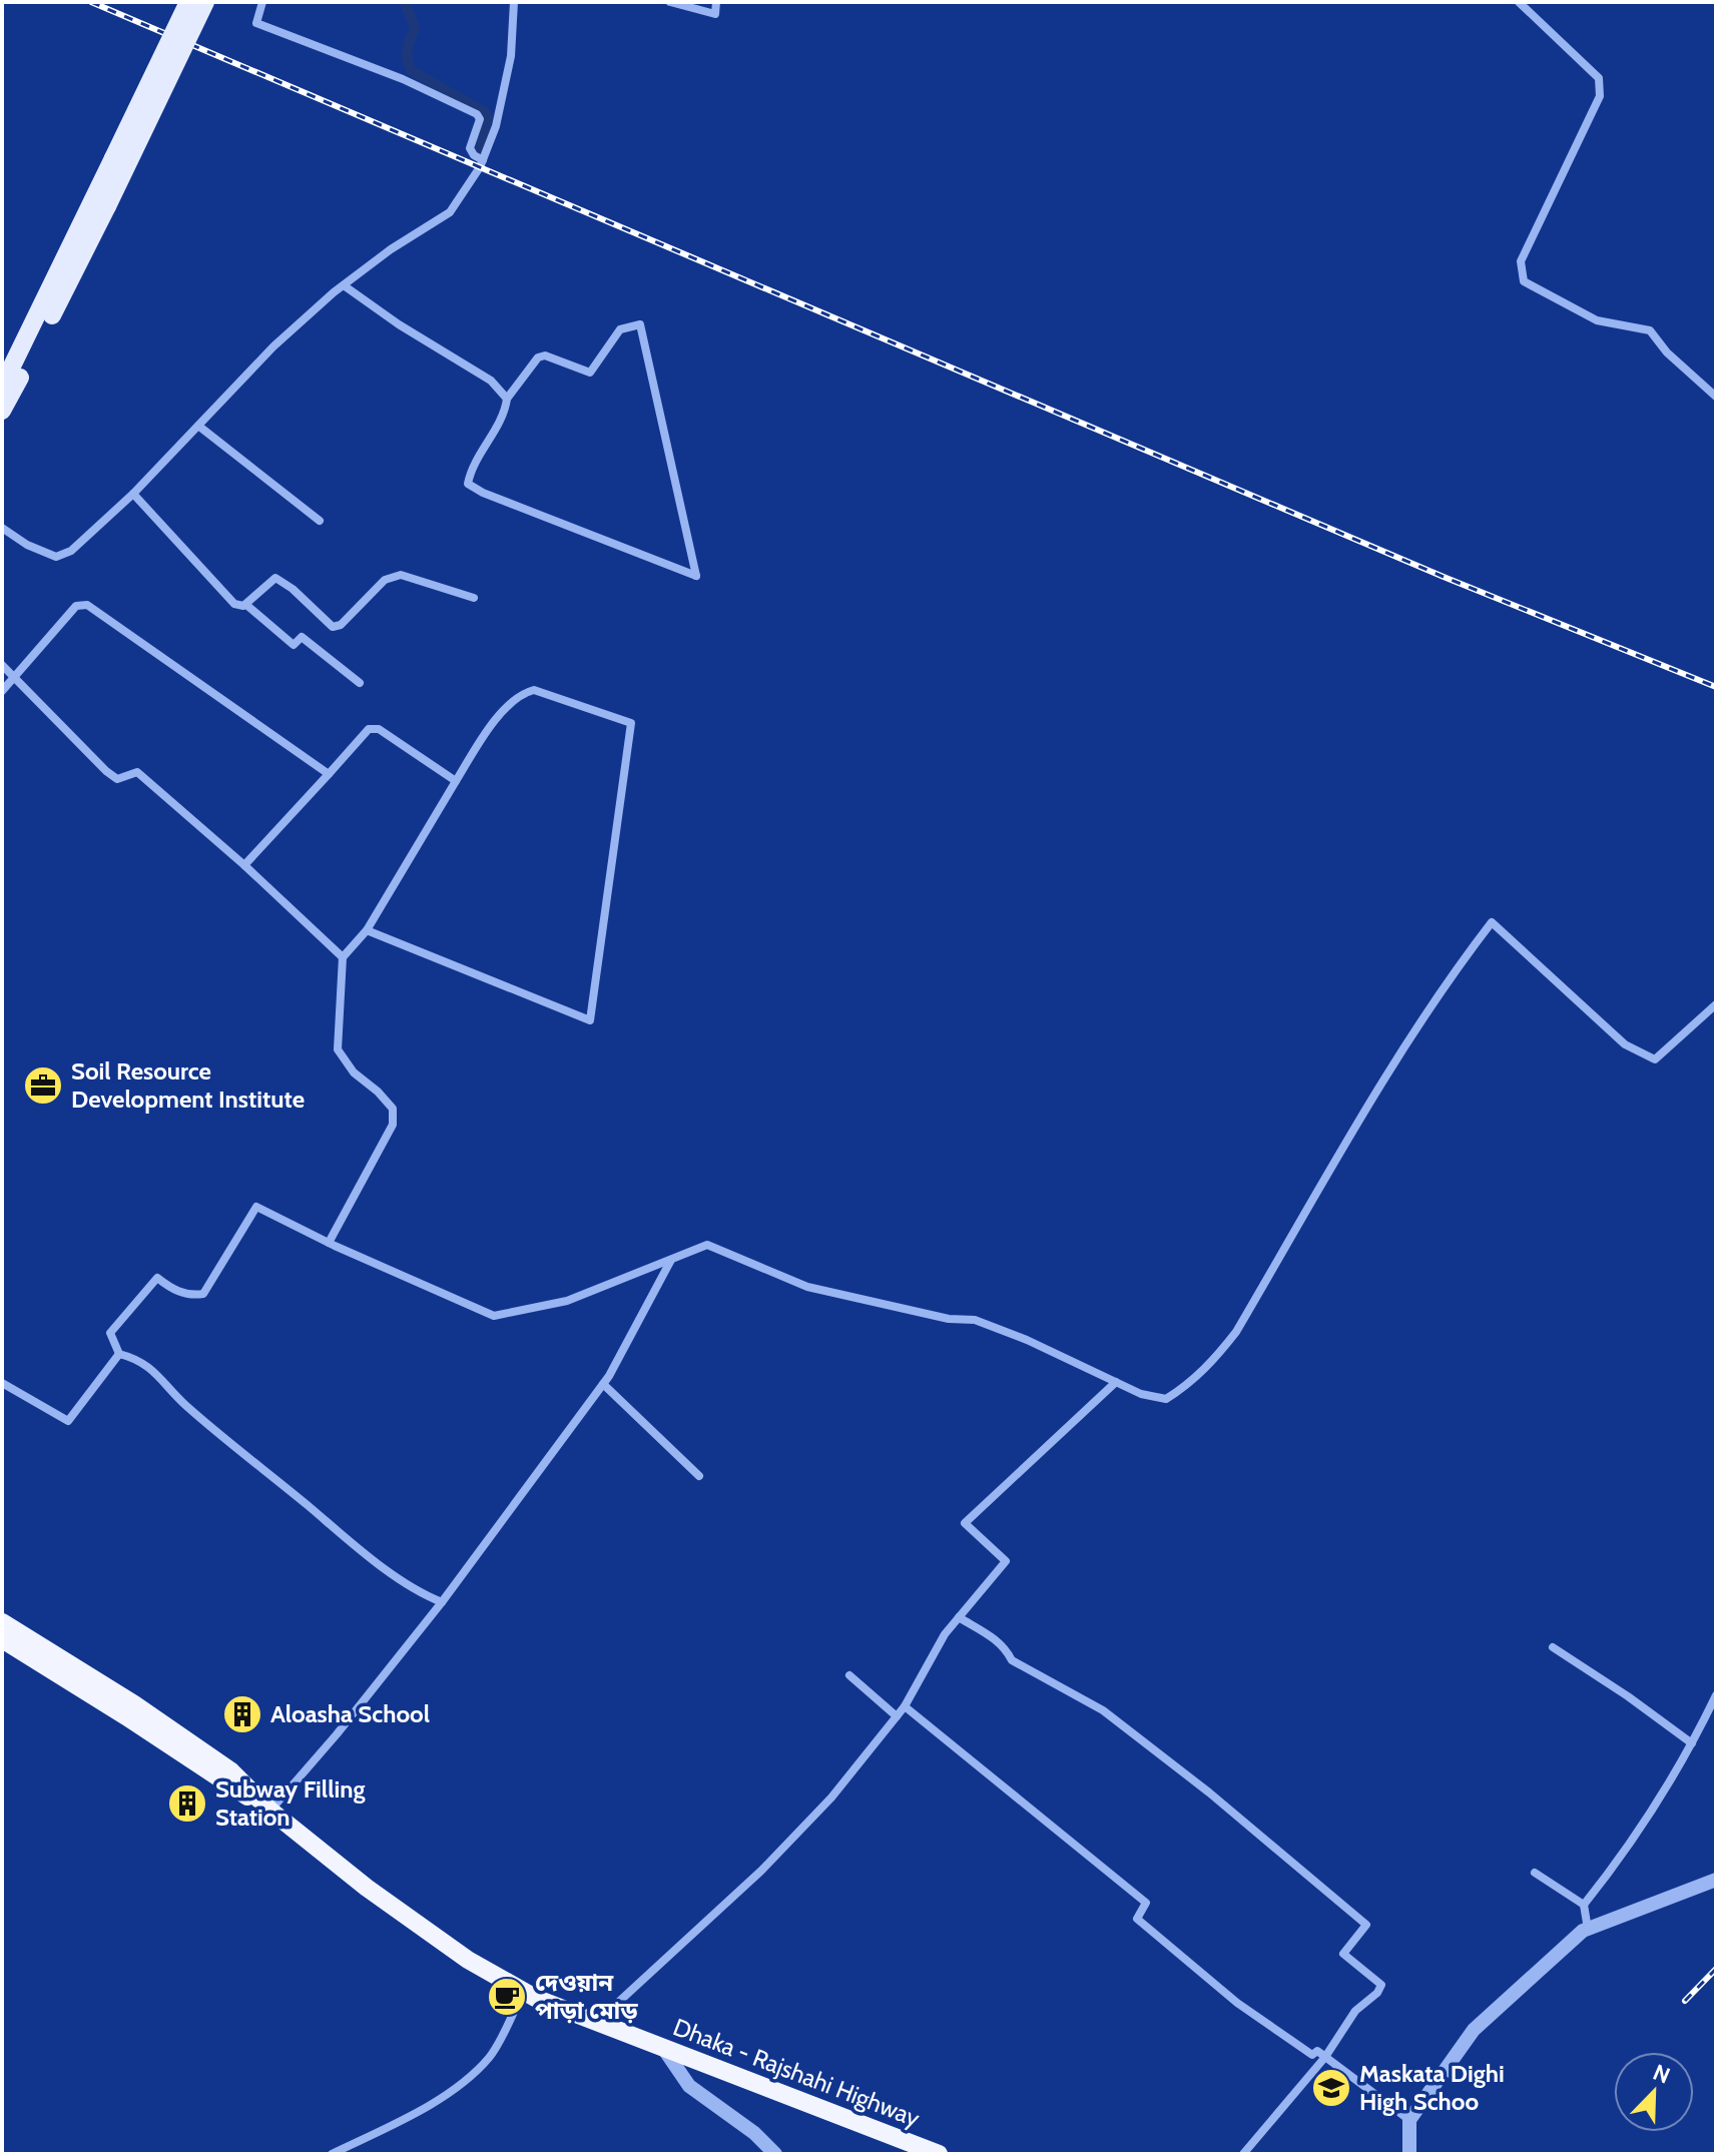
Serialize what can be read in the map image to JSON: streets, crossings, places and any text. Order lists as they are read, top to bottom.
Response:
{
  "streets": {
    "highway": ["Dhaka - Rajshahi Highway"]
  },
  "places": {
    "office": ["Soil Resource Development Institute"],
    "building": ["Aloasha School", "Subway Filling Station"],
    "cafe": ["দেওয়ান পাড়া মোড়"],
    "school or university": ["Maskata Dighi High Schoo"]
  },
  "north": "top right"
}
